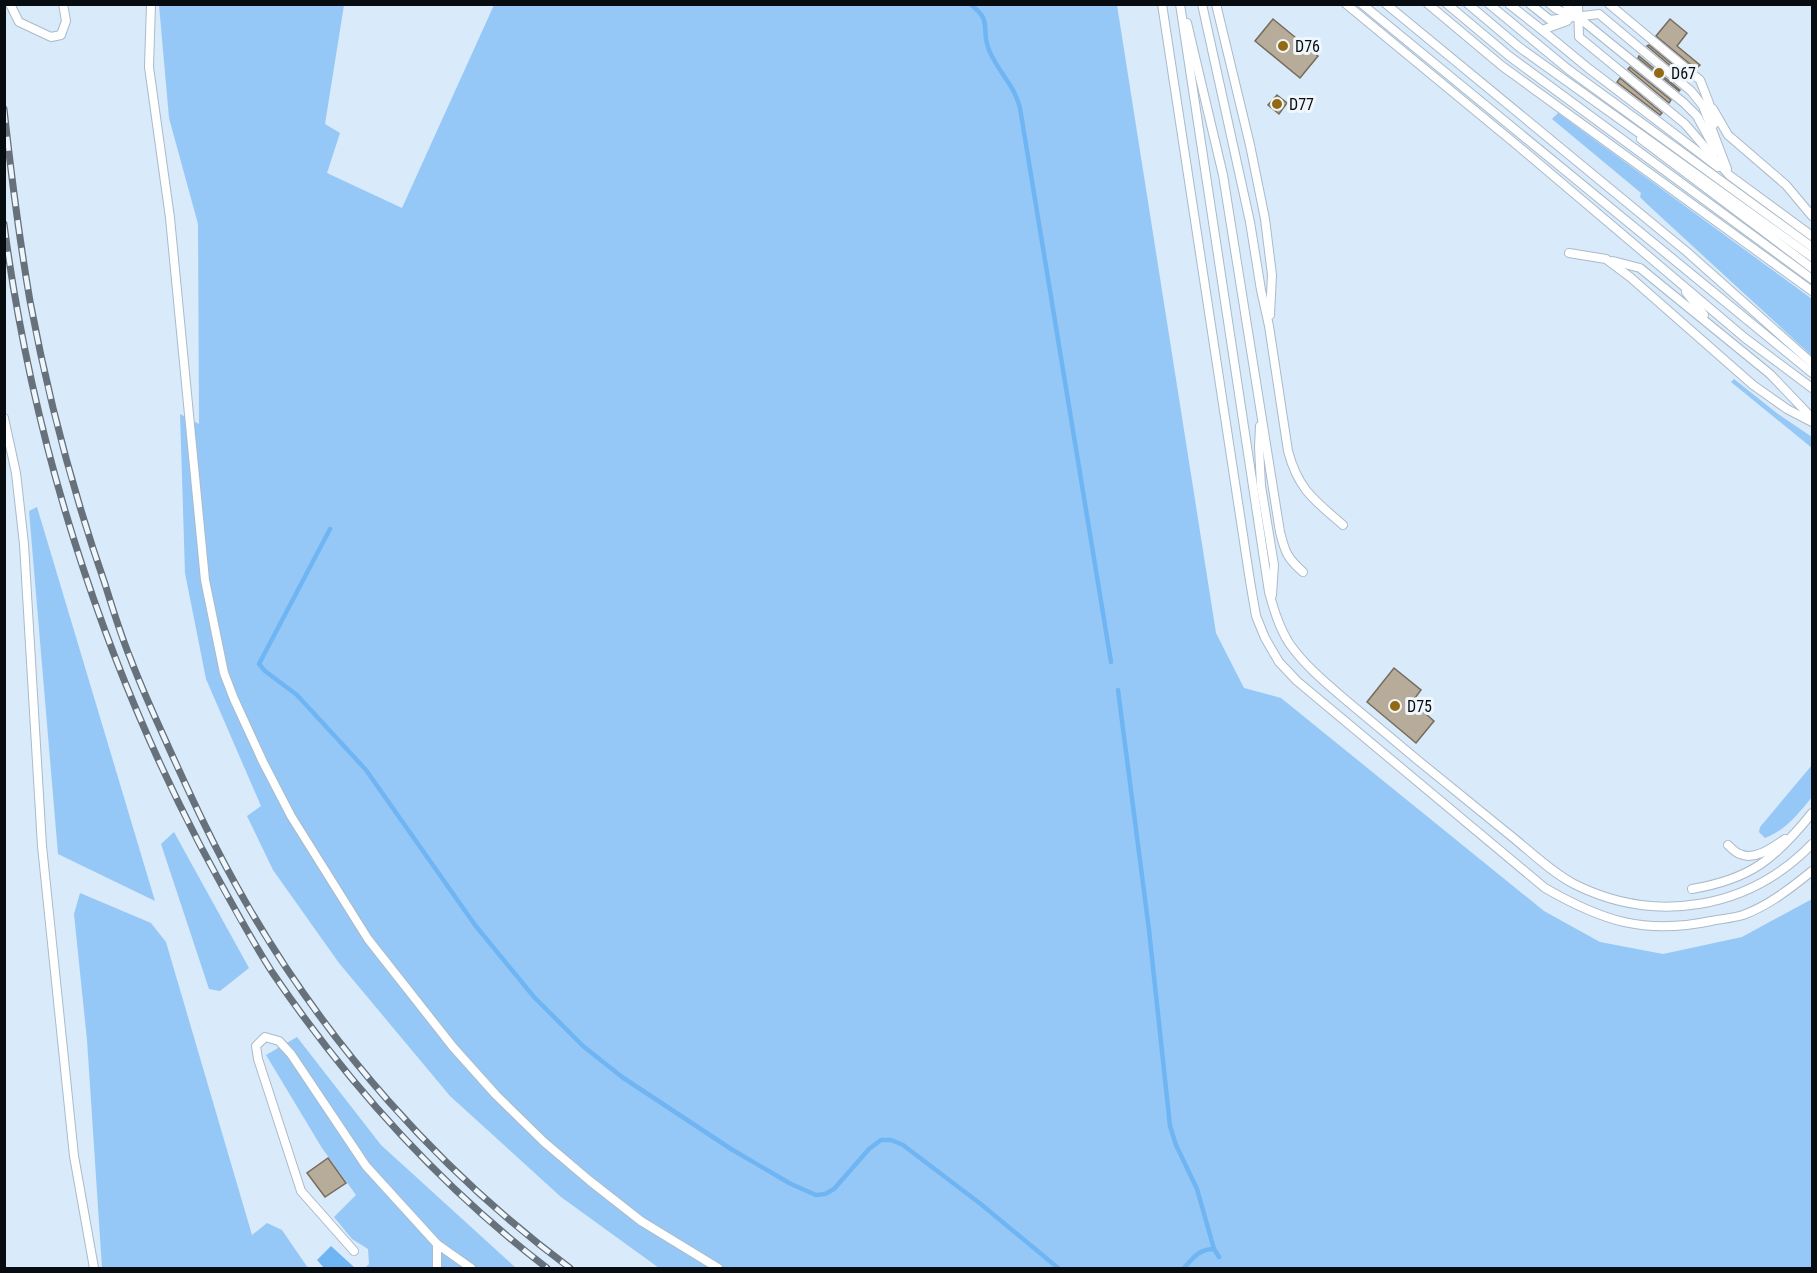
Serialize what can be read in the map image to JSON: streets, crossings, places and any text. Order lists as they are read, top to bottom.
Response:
{
  "places": [
    "D76",
    "D67",
    "D77",
    "D75"
  ]
}
